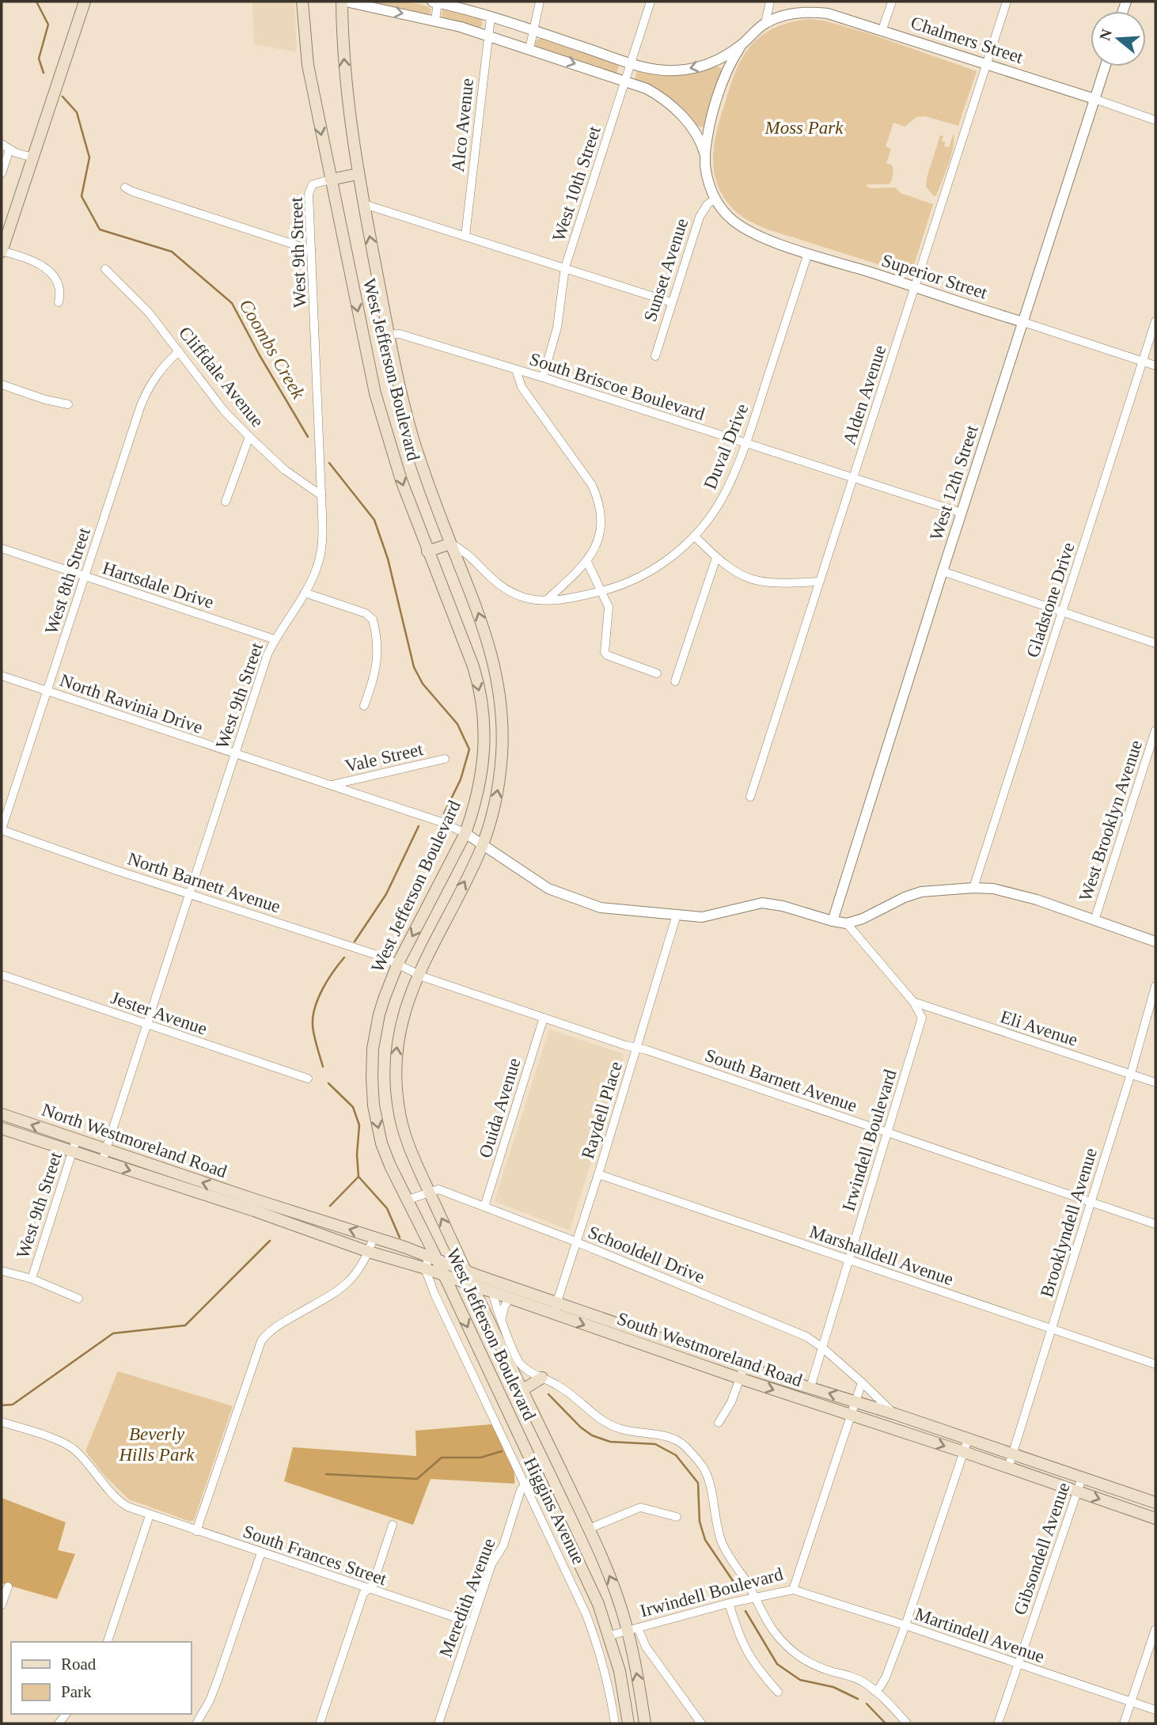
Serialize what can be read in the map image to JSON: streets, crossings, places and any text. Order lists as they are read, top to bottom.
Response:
{
  "streets": {
    "main road": ["West Jefferson Boulevard", "North Westmoreland Road", "South Westmoreland Road"],
    "street": [
      "Chalmers Street",
      "Alco Avenue",
      "West 10th Street",
      "West 9th Street",
      "Sunset Avenue",
      "Superior Street",
      "Cliffdale Avenue",
      "South Briscoe Boulevard",
      "Alden Avenue",
      "Duval Drive",
      "West 12th Street",
      "West 8th Street",
      "Hartsdale Drive",
      "Gladstone Drive",
      "North Ravinia Drive",
      "Vale Street",
      "West Brooklyn Avenue",
      "North Barnett Avenue",
      "Jester Avenue",
      "Eli Avenue",
      "South Barnett Avenue",
      "Ouida Avenue",
      "Raydell Place",
      "Irwindell Boulevard",
      "Brooklyndell Avenue",
      "Schooldell Drive",
      "Marshalldell Avenue",
      "Higgins Avenue",
      "Gibsondell Avenue",
      "South Frances Street",
      "Meredith Avenue",
      "Martindell Avenue"
    ]
  },
  "crossings": [
    ["Chalmers Street", "Alden Avenue"],
    ["Chalmers Street", "West 12th Street"],
    ["West 10th Street", "South Briscoe Boulevard"],
    ["West 9th Street", "West Jefferson Boulevard"],
    ["West 9th Street", "Cliffdale Avenue"],
    ["West 9th Street", "Hartsdale Drive"],
    ["West 9th Street", "North Ravinia Drive"],
    ["West 9th Street", "North Barnett Avenue"],
    ["West 9th Street", "Jester Avenue"],
    ["West 9th Street", "North Westmoreland Road"],
    ["Sunset Avenue", "Superior Street"],
    ["Superior Street", "Alden Avenue"],
    ["Superior Street", "Duval Drive"],
    ["Superior Street", "West 12th Street"],
    ["Superior Street", "Gladstone Drive"],
    ["West Jefferson Boulevard", "South Briscoe Boulevard"],
    ["West Jefferson Boulevard", "Duval Drive"],
    ["West Jefferson Boulevard", "North Ravinia Drive"],
    ["West Jefferson Boulevard", "North Barnett Avenue"],
    ["West Jefferson Boulevard", "South Barnett Avenue"],
    ["West Jefferson Boulevard", "Irwindell Boulevard"],
    ["West Jefferson Boulevard", "Schooldell Drive"],
    ["West Jefferson Boulevard", "South Westmoreland Road"],
    ["Cliffdale Avenue", "West 8th Street"],
    ["South Briscoe Boulevard", "Alden Avenue"],
    ["South Briscoe Boulevard", "Duval Drive"],
    ["South Briscoe Boulevard", "West 12th Street"],
    ["West 8th Street", "Hartsdale Drive"],
    ["West 8th Street", "North Ravinia Drive"],
    ["West 8th Street", "North Barnett Avenue"],
    ["North Ravinia Drive", "Vale Street"],
    ["North Barnett Avenue", "South Barnett Avenue"],
    ["Eli Avenue", "Irwindell Boulevard"],
    ["Eli Avenue", "Brooklyndell Avenue"],
    ["South Barnett Avenue", "Ouida Avenue"],
    ["South Barnett Avenue", "Raydell Place"],
    ["South Barnett Avenue", "Irwindell Boulevard"],
    ["South Barnett Avenue", "Brooklyndell Avenue"],
    ["Ouida Avenue", "Schooldell Drive"],
    ["Raydell Place", "Schooldell Drive"],
    ["Raydell Place", "Marshalldell Avenue"],
    ["Raydell Place", "South Westmoreland Road"],
    ["North Westmoreland Road", "South Westmoreland Road"],
    ["Irwindell Boulevard", "Schooldell Drive"],
    ["Irwindell Boulevard", "Marshalldell Avenue"],
    ["Irwindell Boulevard", "South Westmoreland Road"],
    ["Irwindell Boulevard", "Martindell Avenue"],
    ["Brooklyndell Avenue", "Marshalldell Avenue"],
    ["Brooklyndell Avenue", "South Westmoreland Road"],
    ["Schooldell Drive", "South Westmoreland Road"],
    ["South Westmoreland Road", "Higgins Avenue"],
    ["South Westmoreland Road", "Gibsondell Avenue"],
    ["Higgins Avenue", "Meredith Avenue"],
    ["Gibsondell Avenue", "Martindell Avenue"],
    ["South Frances Street", "Meredith Avenue"]
  ],
  "water": ["Coombs Creek"],
  "parks": ["Moss Park", "Beverly Hills Park"],
  "legend": ["Road", "Park"],
  "north": "left"
}
